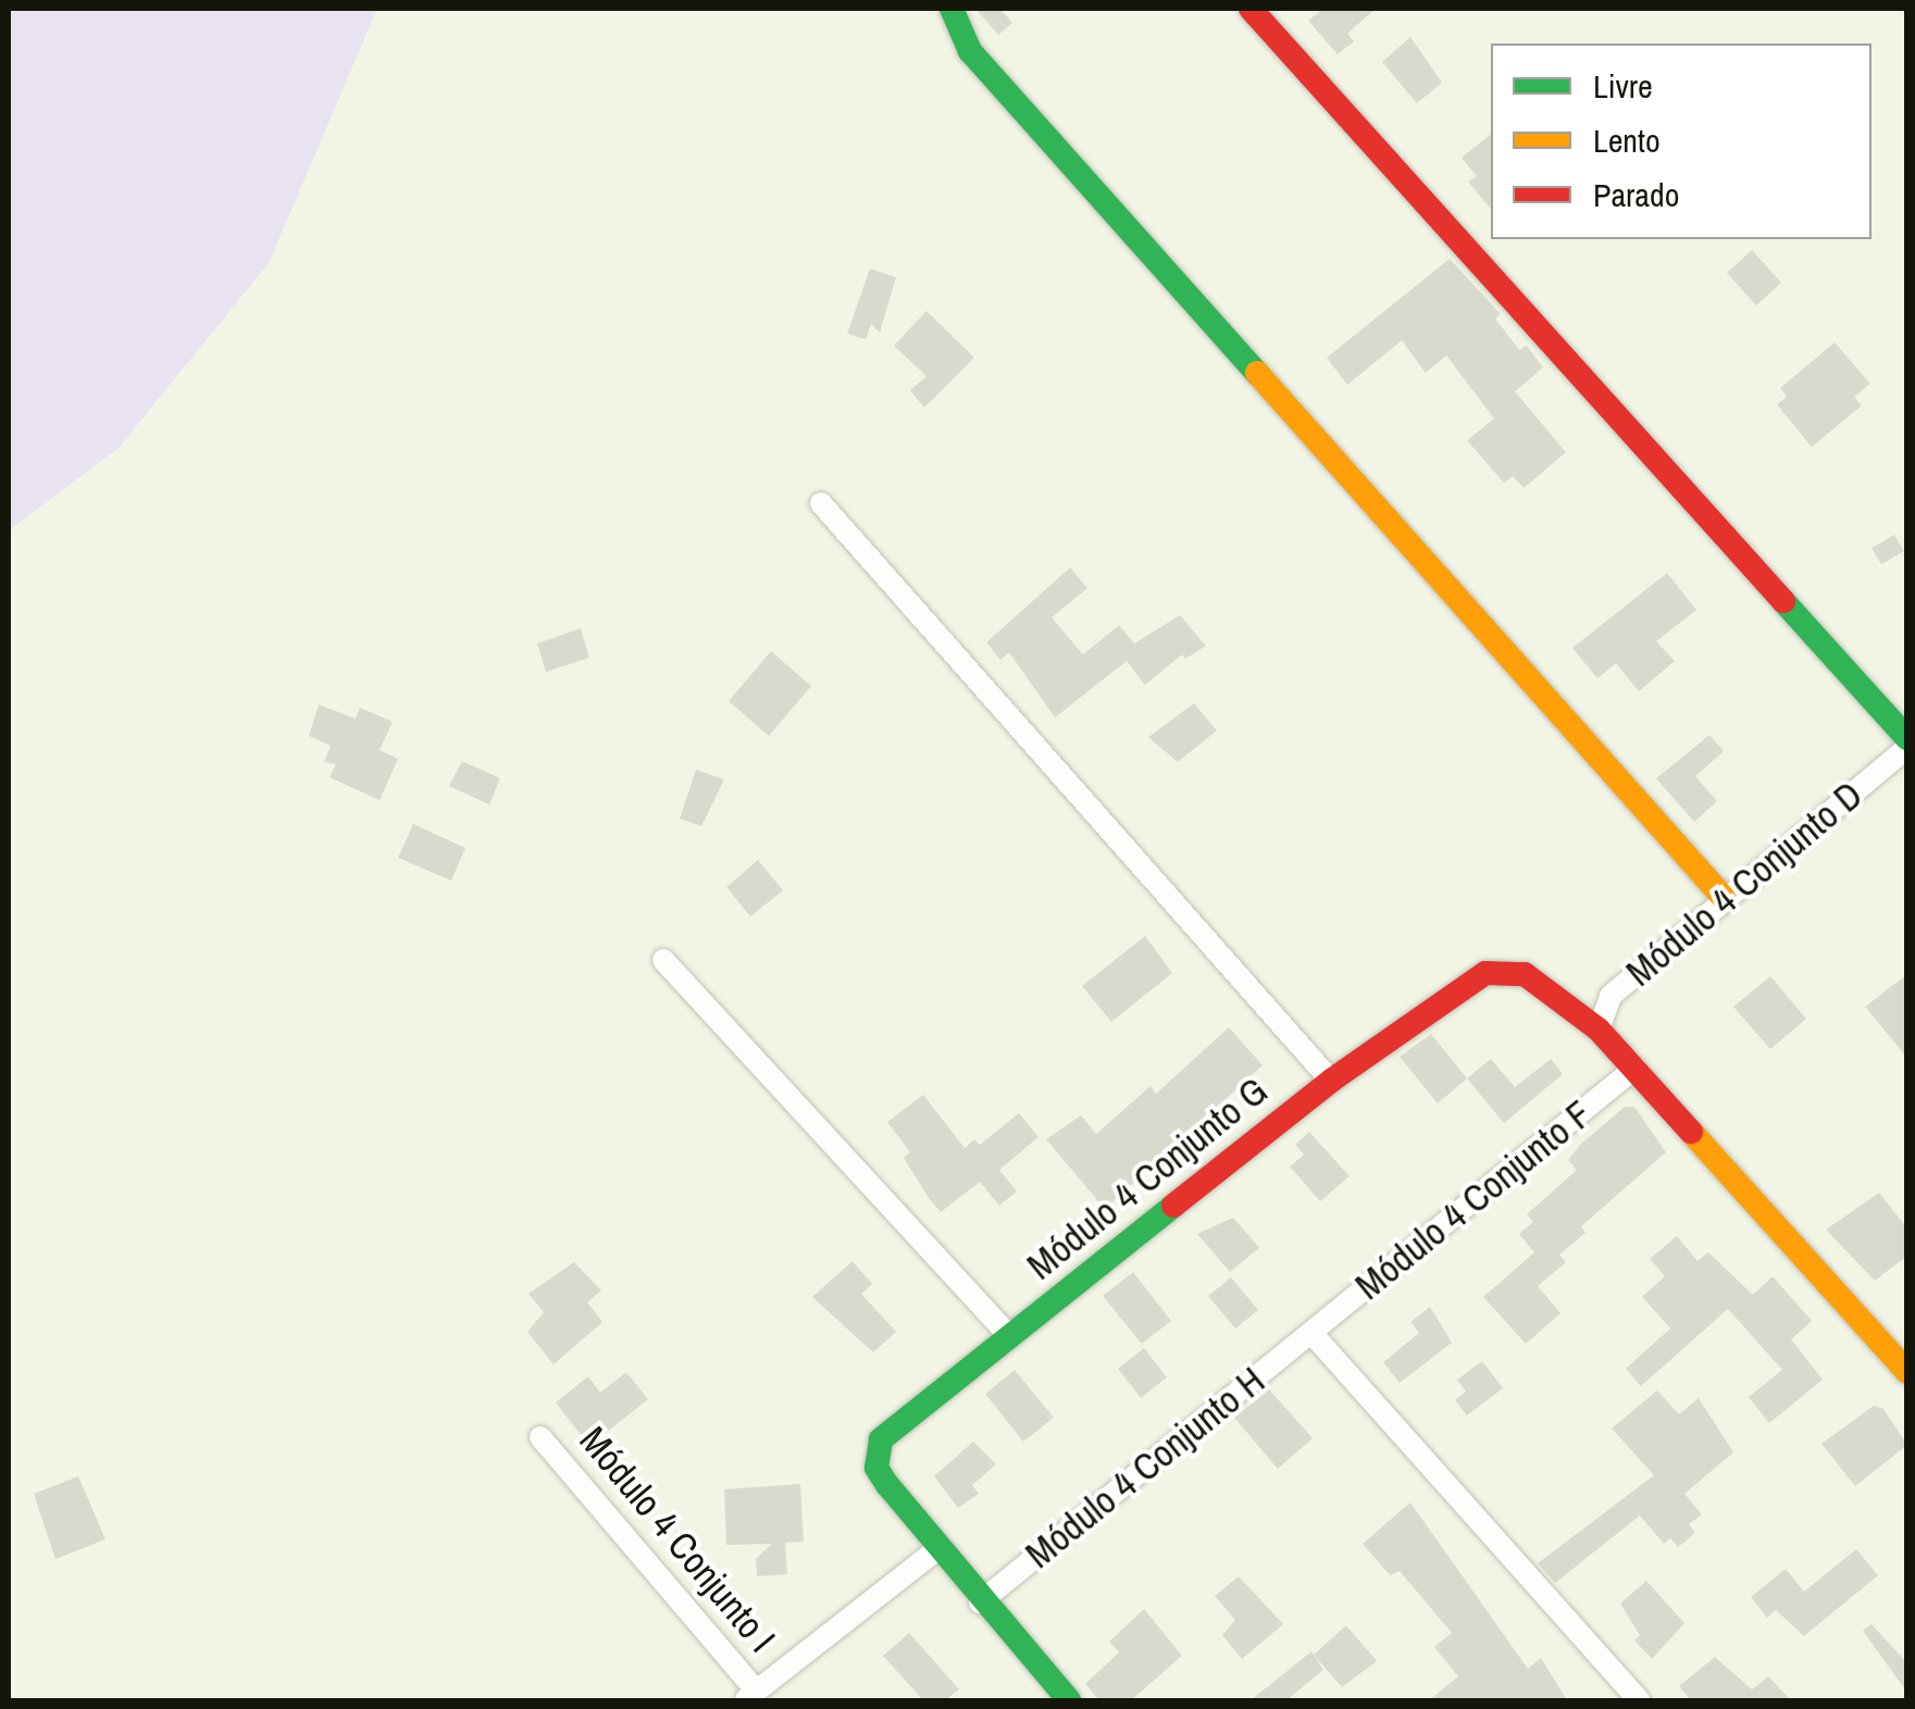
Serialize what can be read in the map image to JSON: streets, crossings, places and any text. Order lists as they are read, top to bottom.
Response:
{
  "streets": {
    "street": [
      "Módulo 4 Conjunto D",
      "Módulo 4 Conjunto G",
      "Módulo 4 Conjunto F",
      "Módulo 4 Conjunto H",
      "Módulo 4 Conjunto I"
    ]
  },
  "crossings": [
    ["Módulo 4 Conjunto D", "Módulo 4 Conjunto G"],
    ["Módulo 4 Conjunto G", "Módulo 4 Conjunto F"],
    ["Módulo 4 Conjunto F", "Módulo 4 Conjunto H"]
  ],
  "legend": ["Livre", "Lento", "Parado"]
}
